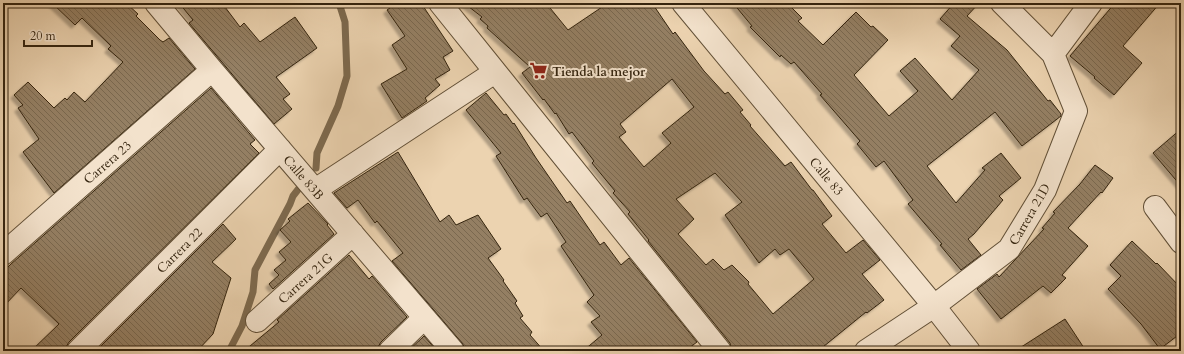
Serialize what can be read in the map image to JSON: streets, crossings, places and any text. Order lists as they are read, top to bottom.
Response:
{
  "streets": {
    "street": [
      "Carrera 23",
      "Calle 83",
      "Calle 83B",
      "Carrera 21D",
      "Carrera 22",
      "Carrera 21G"
    ]
  },
  "crossings": [
    ["Carrera 23", "Calle 83B"],
    ["Calle 83", "Carrera 21D"],
    ["Calle 83B", "Carrera 22"],
    ["Calle 83B", "Carrera 21G"]
  ],
  "places": {
    "supermarket": ["Tienda la mejor"]
  },
  "scale_bar": "20 m"
}
